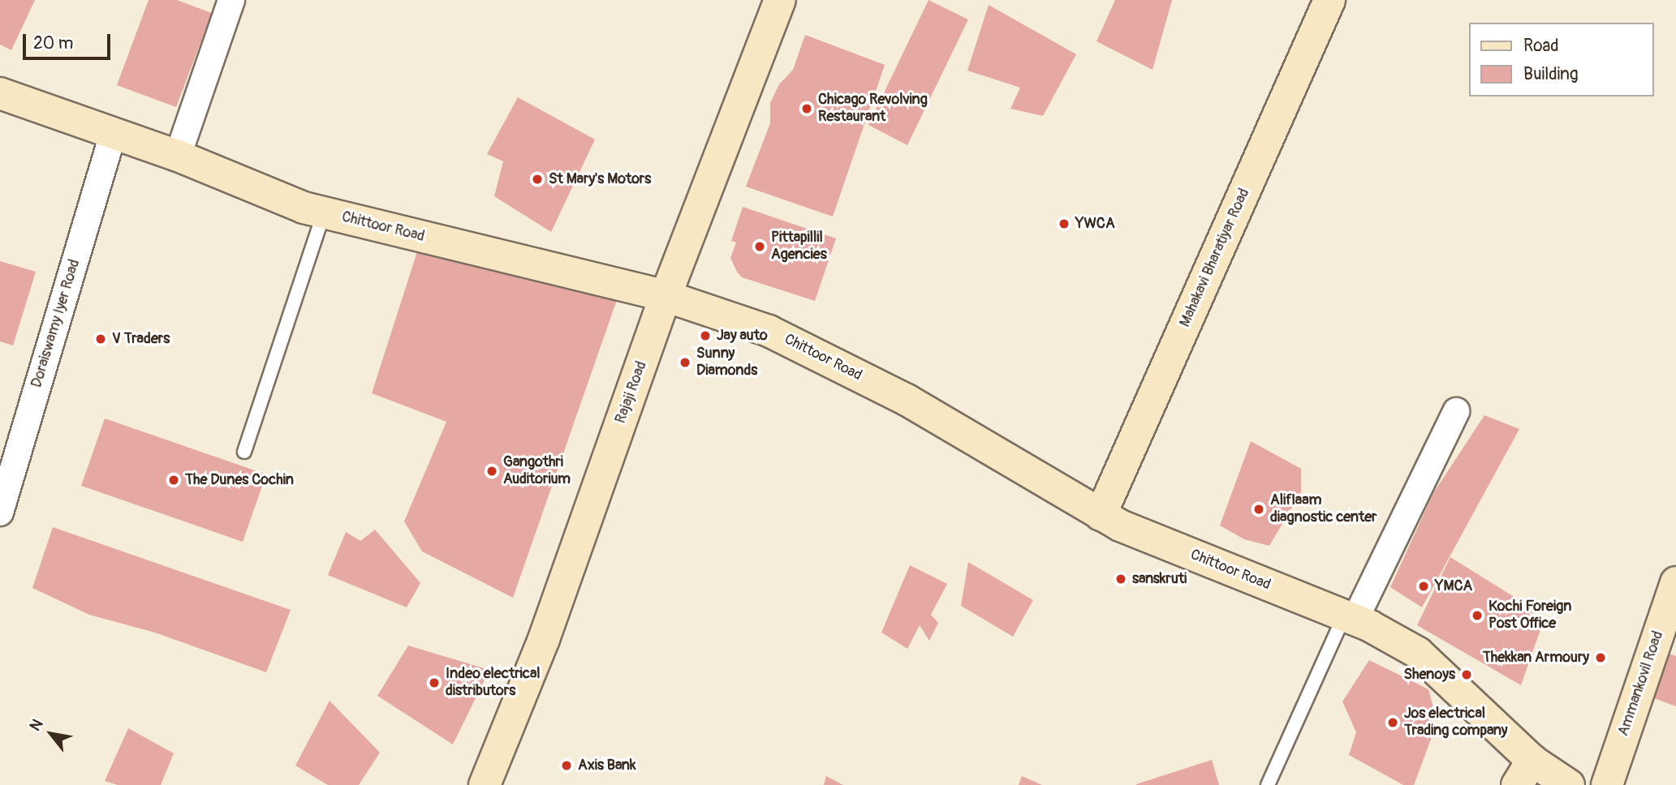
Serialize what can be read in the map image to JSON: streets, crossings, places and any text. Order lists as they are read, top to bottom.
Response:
{
  "streets": {
    "main road": [
      "Chittoor Road",
      "Mahakavi Bharatiyar Road",
      "Rajaji Road",
      "Ammankovil Road"
    ],
    "street": ["Doraiswamy Iyer Road"]
  },
  "crossings": [
    ["Chittoor Road", "Mahakavi Bharatiyar Road"],
    ["Chittoor Road", "Doraiswamy Iyer Road"],
    ["Chittoor Road", "Rajaji Road"]
  ],
  "places": [
    "Chicago Revolving Restaurant",
    "St Mary's Motors",
    "YWCA",
    "Pittapillil Agencies",
    "Jay auto",
    "V Traders",
    "Sunny Diamonds",
    "Gangothri Auditorium",
    "The Dunes Cochin",
    "Aliflaam diagnostic center",
    "sanskruti",
    "YMCA",
    "Kochi Foreign Post Office",
    "Thekkan Armoury",
    "Shenoys",
    "Indeo electrical distributors",
    "Jos electrical Trading company",
    "Axis Bank"
  ],
  "legend": ["Road", "Building"],
  "scale_bar": "20 m",
  "north": "top left"
}
